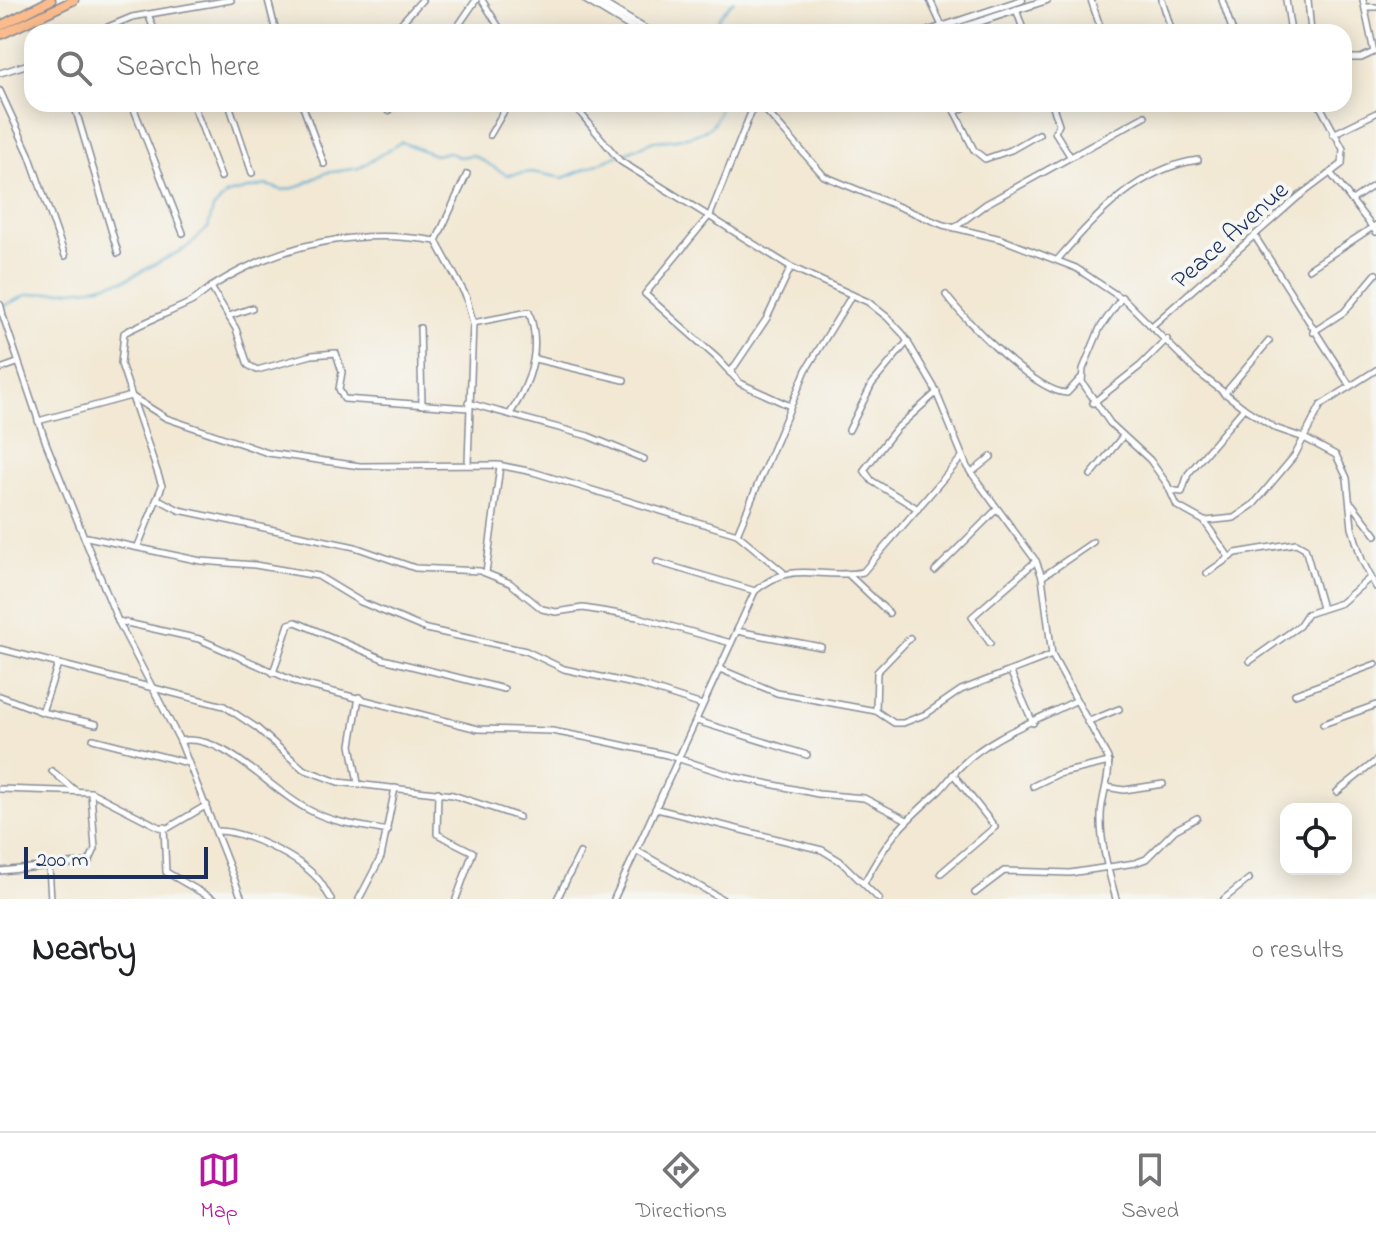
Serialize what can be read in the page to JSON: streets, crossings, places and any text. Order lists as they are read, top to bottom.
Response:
{
  "streets": {
    "street": ["Peace Avenue"]
  },
  "scale_bar": "200 m",
  "page": {
    "search": "Search here",
    "scale": "200 m",
    "heading": ["Nearby", "0 results"],
    "nav": ["Map", "Directions", "Saved"]
  }
}
